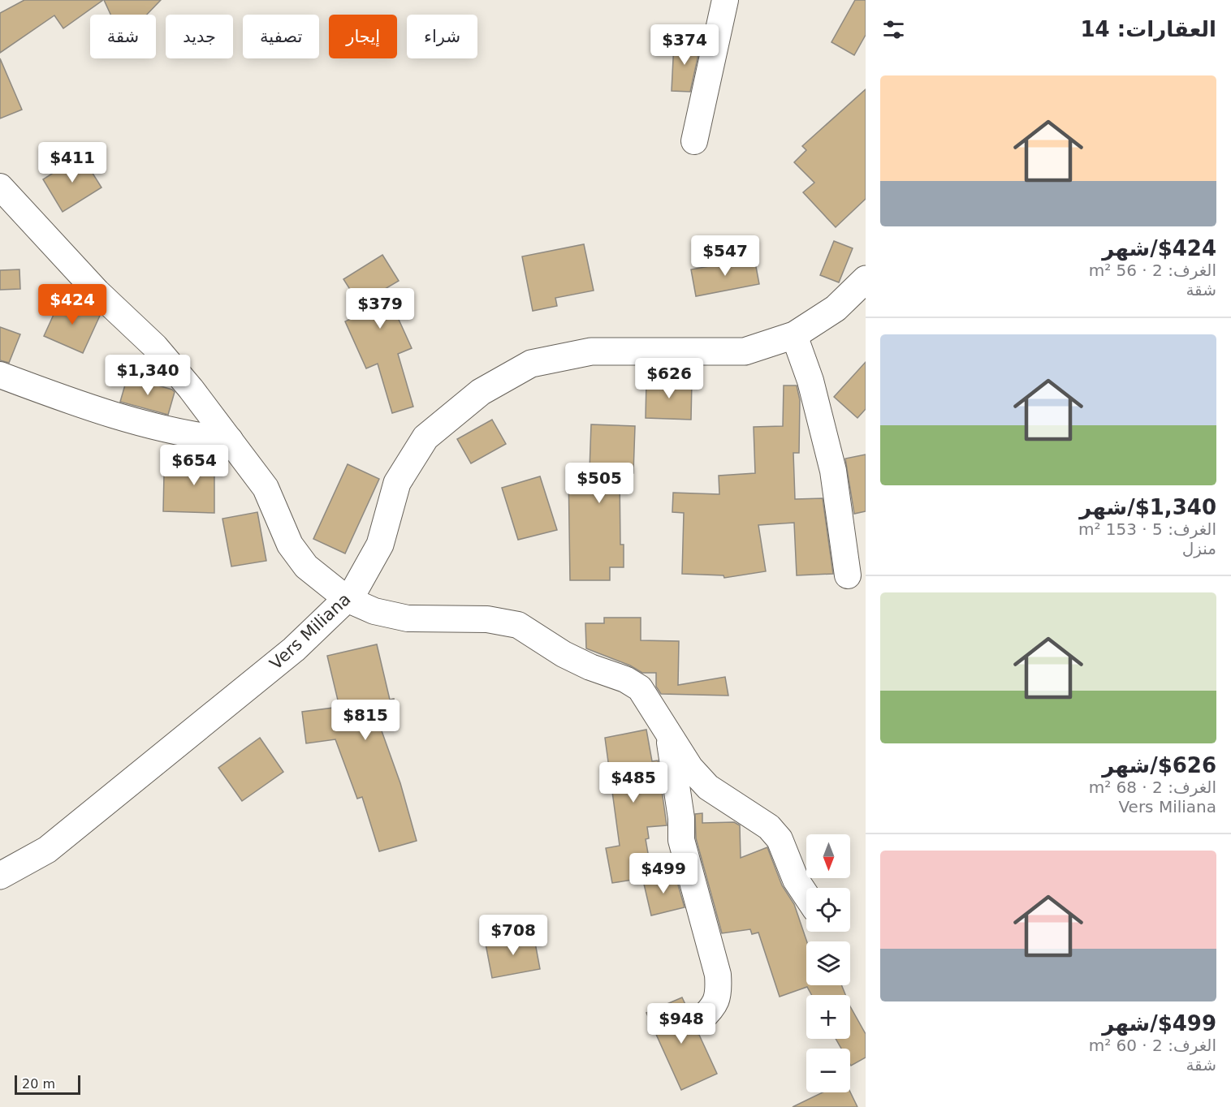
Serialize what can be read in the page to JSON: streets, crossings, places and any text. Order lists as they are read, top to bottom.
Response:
{
  "streets": {
    "main road": ["Vers Miliana"]
  },
  "scale_bar": "20 m",
  "north": "bottom",
  "page": {
    "heading": "العقارات: 14",
    "chip": [
      "شراء",
      "إيجار",
      "تصفية",
      "جديد",
      "شقة"
    ],
    "price": [
      "$374",
      "$411",
      "$547",
      "$424",
      "$379",
      "$1,340",
      "$626",
      "$654",
      "$505",
      "$815",
      "$485",
      "$499",
      "$708",
      "$948"
    ],
    "list": [
      {
        "name": "$424/شهر",
        "note": "الغرف: 2 · 56 m² · شقة"
      },
      {
        "name": "$1,340/شهر",
        "note": "الغرف: 5 · 153 m² · منزل"
      },
      {
        "name": "$626/شهر",
        "note": "الغرف: 2 · 68 m² · Vers Miliana"
      },
      {
        "name": "$499/شهر",
        "note": "الغرف: 2 · 60 m² · شقة"
      }
    ],
    "map_buttons": ["+", "−"],
    "scale": "20 m"
  }
}
